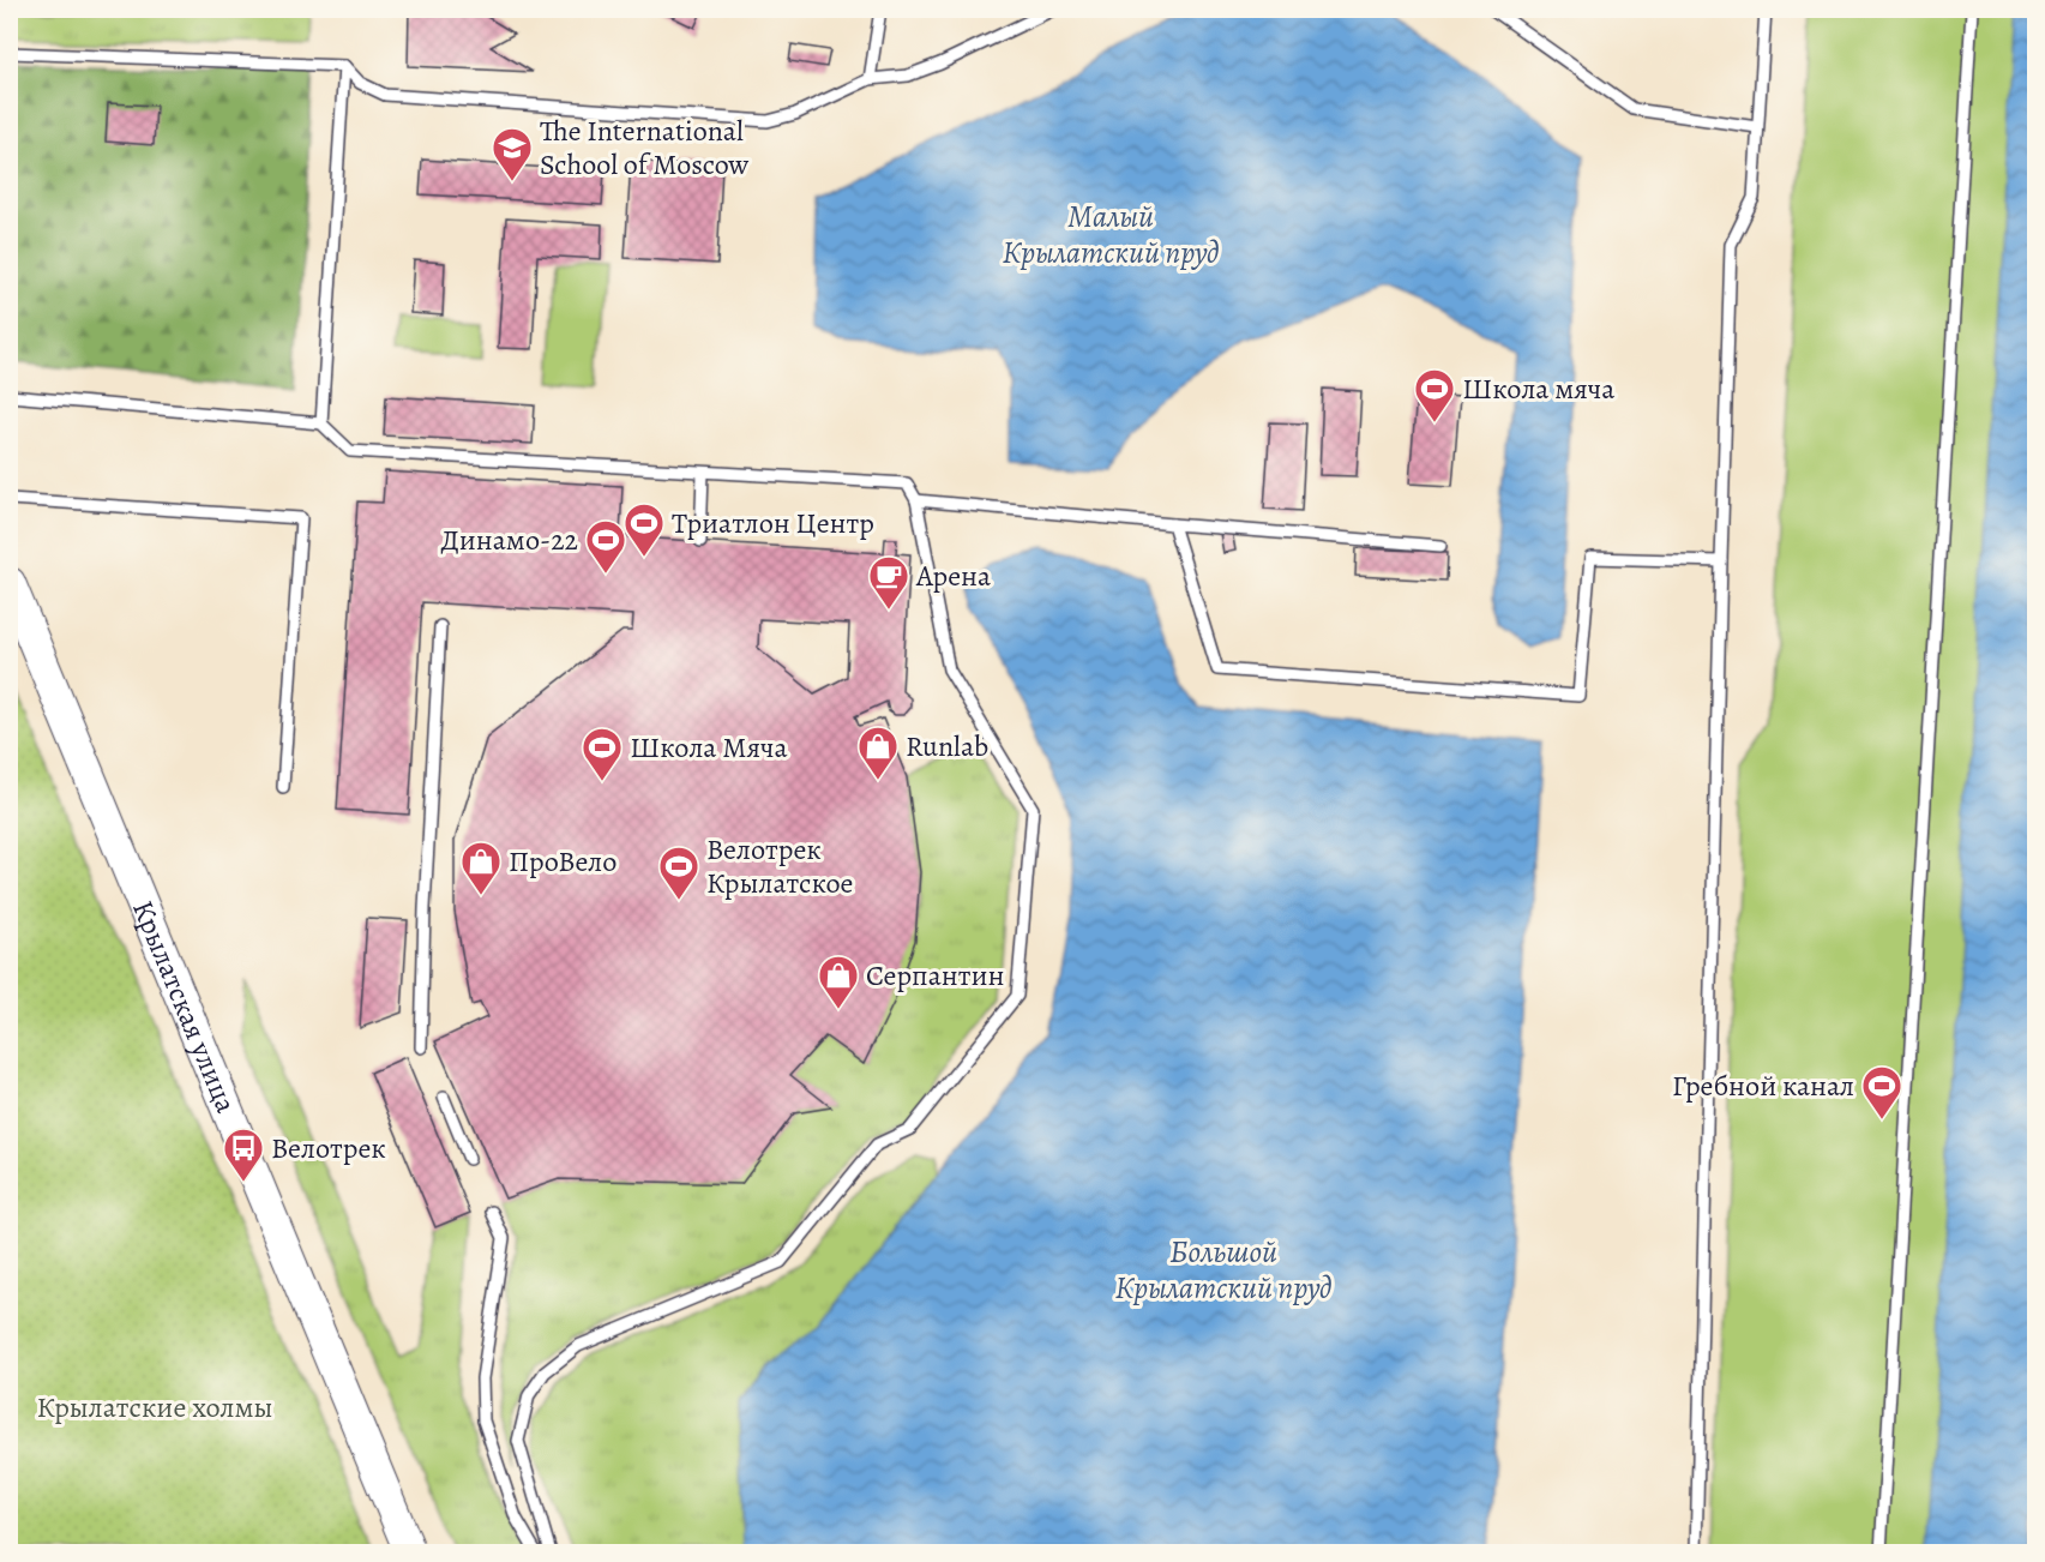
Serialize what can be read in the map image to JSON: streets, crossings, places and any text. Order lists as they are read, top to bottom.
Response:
{
  "streets": {
    "main road": ["Крылатская улица"]
  },
  "water": ["Малый Крылатский пруд", "Большой Крылатский пруд"],
  "parks": ["Крылатские холмы"],
  "places": {
    "school or university": ["The International School of Moscow"],
    "sports": [
      "Школа мяча",
      "Триатлон Центр",
      "Динамо-22",
      "Школа Мяча",
      "Велотрек Крылатское",
      "Гребной канал"
    ],
    "cafe": ["Арена"],
    "shop": ["Runlab", "ПроВело", "Серпантин"],
    "bus stop": ["Велотрек"]
  }
}
